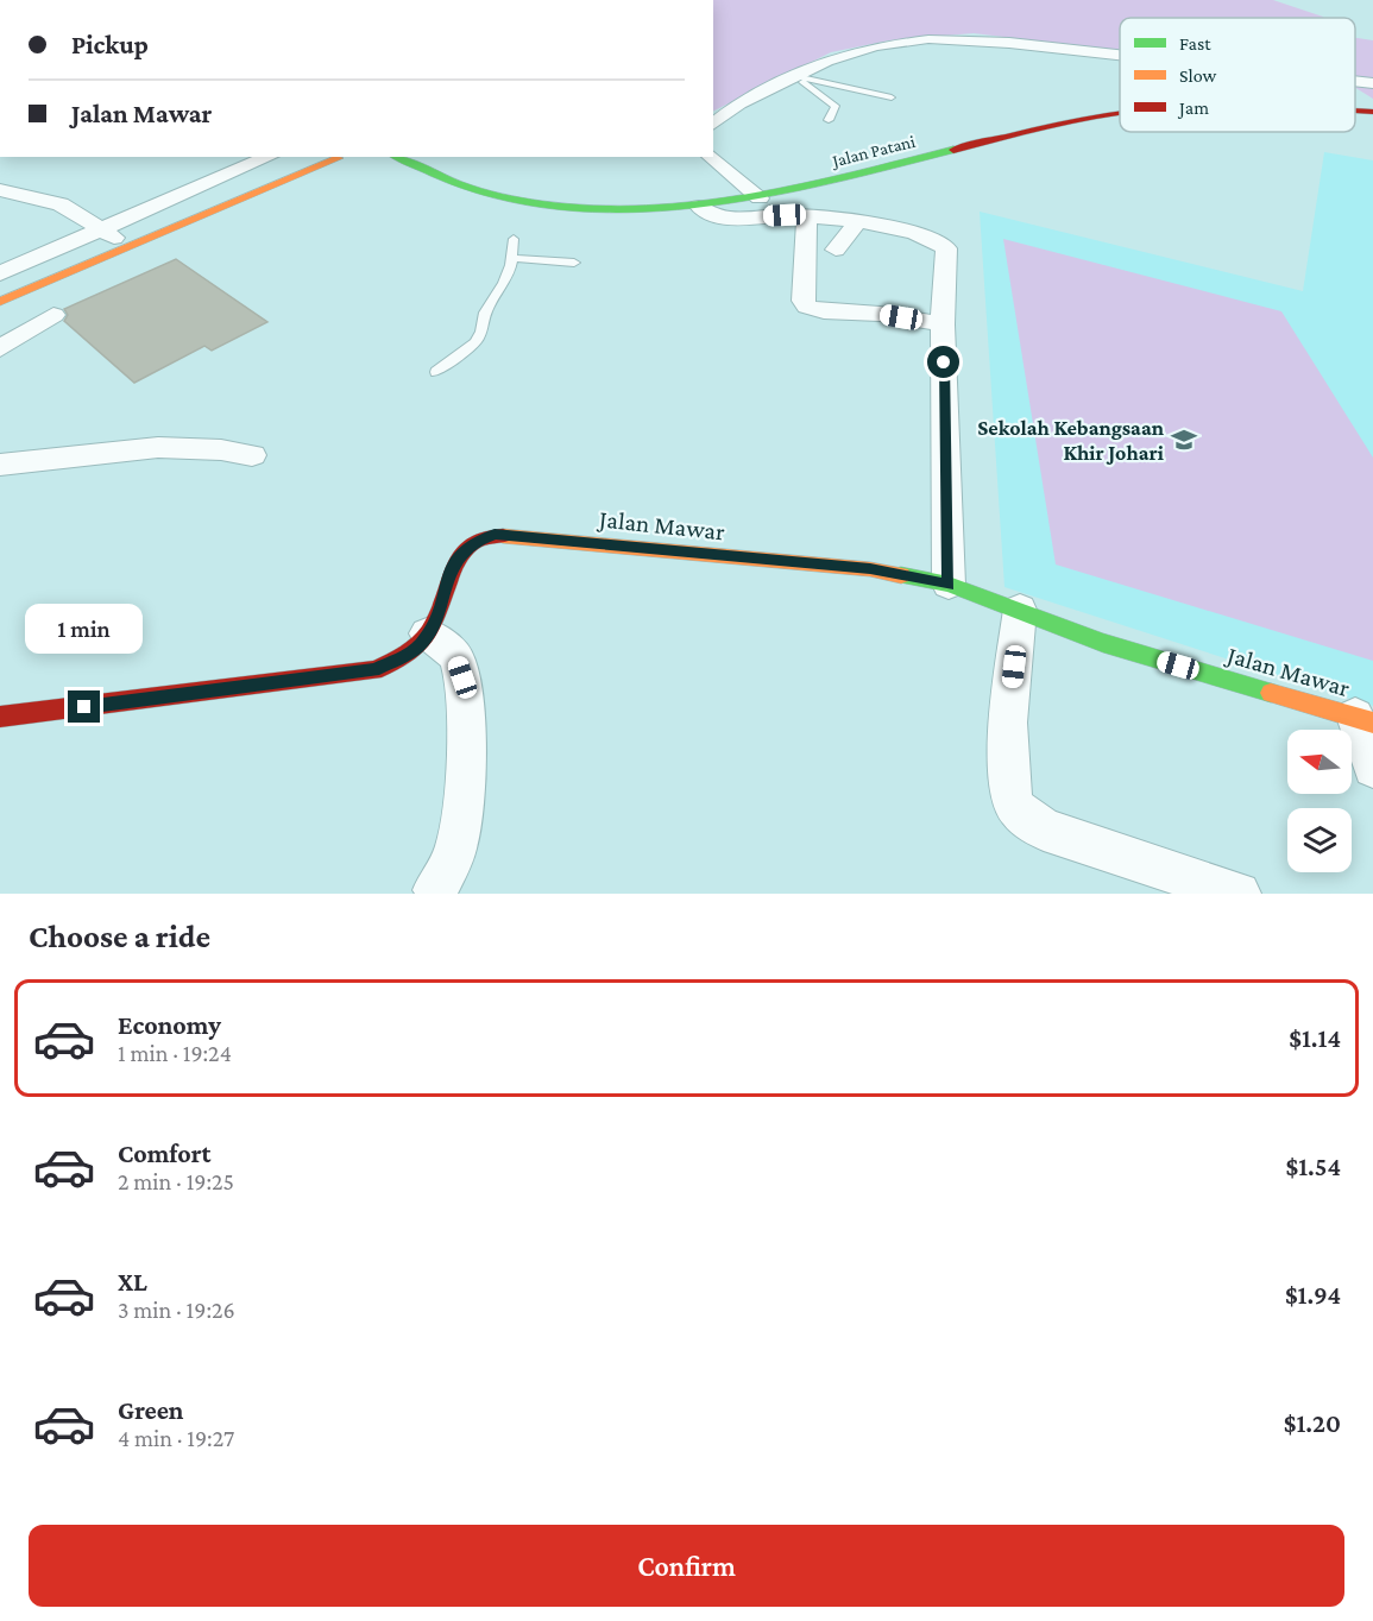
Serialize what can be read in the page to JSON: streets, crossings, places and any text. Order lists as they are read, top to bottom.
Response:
{
  "streets": {
    "main road": ["Jalan Patani", "Jalan Mawar"]
  },
  "places": {
    "school or university": ["Sekolah Kebangsaan Khir Johari"]
  },
  "legend": ["Fast", "Slow", "Jam"],
  "north": "left",
  "page": {
    "banner": ["Pickup", "Jalan Mawar"],
    "bubble": "1 min",
    "heading": "Choose a ride",
    "list": [
      {
        "name": "Economy",
        "note": "1 min · 19:24",
        "value": "$1.14"
      },
      {
        "name": "Comfort",
        "note": "2 min · 19:25",
        "value": "$1.54"
      },
      {
        "name": "XL",
        "note": "3 min · 19:26",
        "value": "$1.94"
      },
      {
        "name": "Green",
        "note": "4 min · 19:27",
        "value": "$1.20"
      }
    ],
    "buttons": "Confirm"
  }
}
